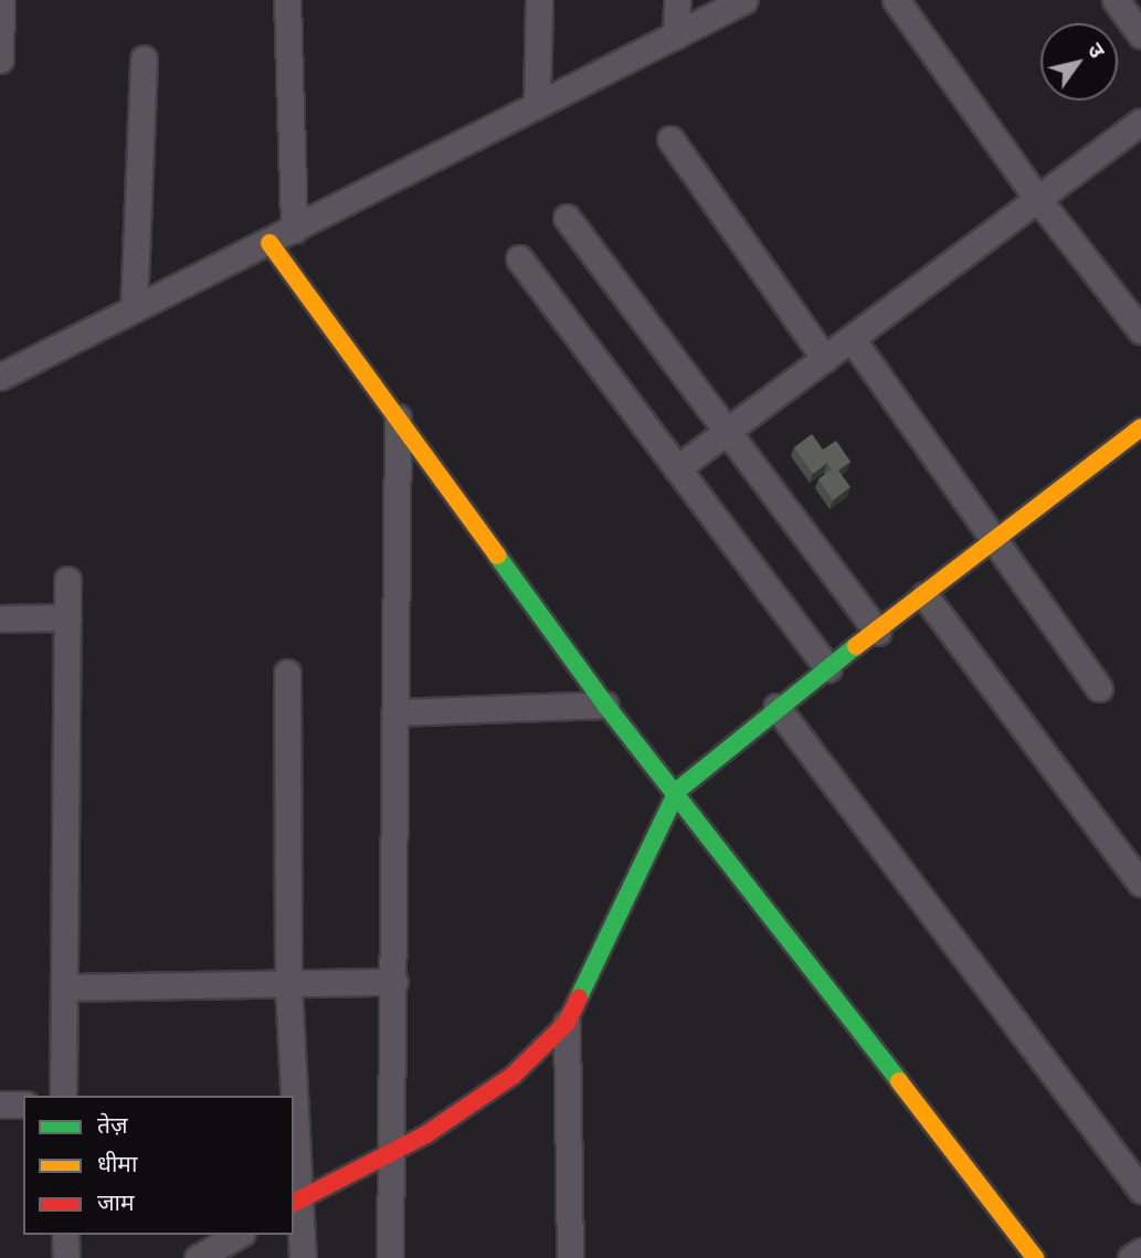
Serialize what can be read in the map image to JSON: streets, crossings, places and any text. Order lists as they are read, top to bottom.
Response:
{
  "legend": ["तेज़", "धीमा", "जाम"],
  "north": "top right"
}
